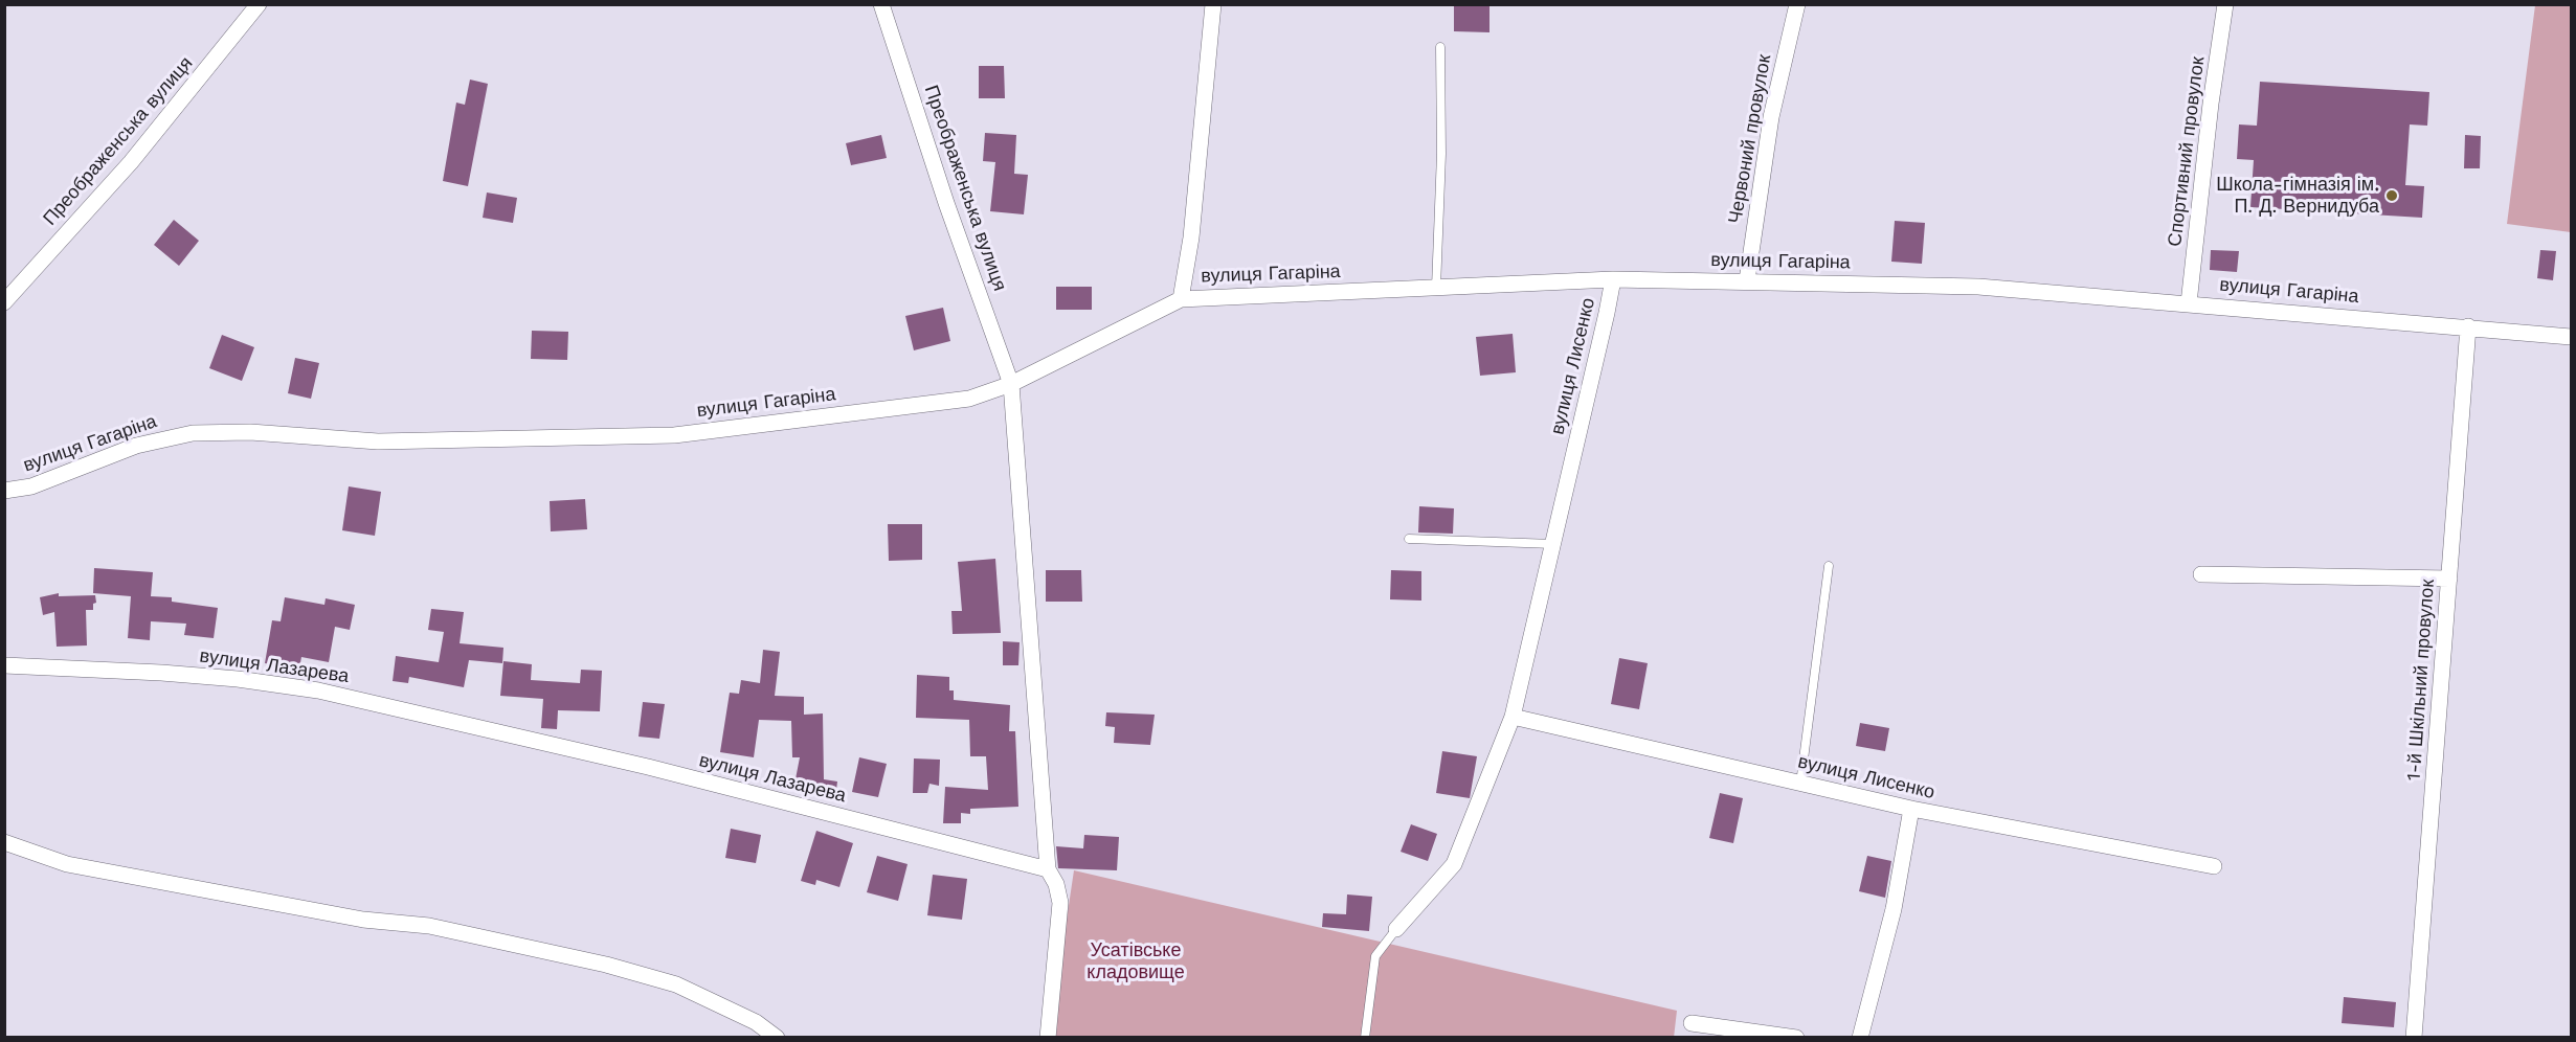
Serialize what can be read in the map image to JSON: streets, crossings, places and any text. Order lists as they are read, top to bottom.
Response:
{
  "streets": {
    "street": [
      "Червоний провулок",
      "Преображенська вулиця",
      "Спортивний провулок",
      "вулиця Гагаріна",
      "вулиця Лисенко",
      "вулиця Лазарева",
      "1-й Шкільний провулок"
    ]
  },
  "crossings": [
    ["Червоний провулок", "вулиця Гагаріна"],
    ["Преображенська вулиця", "вулиця Гагаріна"],
    ["Спортивний провулок", "вулиця Гагаріна"],
    ["вулиця Гагаріна", "вулиця Лисенко"],
    ["вулиця Гагаріна", "1-й Шкільний провулок"]
  ],
  "parks": ["Усатівське кладовище"],
  "places": ["Школа-гімназія ім. П. Д. Вернидуба"]
}
